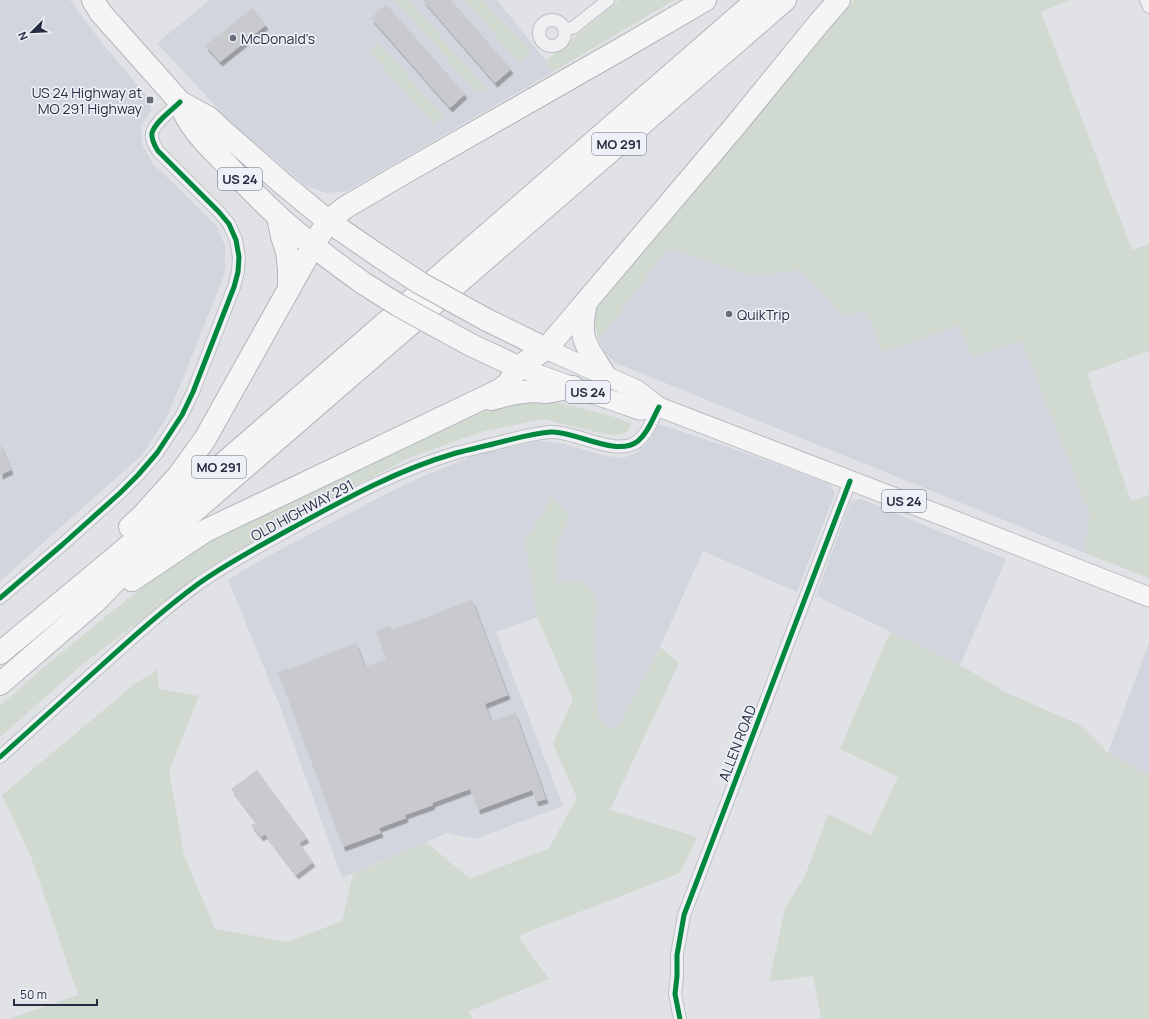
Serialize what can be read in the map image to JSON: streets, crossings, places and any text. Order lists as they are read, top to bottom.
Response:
{
  "streets": {
    "highway": ["MO 291", "US 24"],
    "street": ["OLD HIGHWAY 291", "ALLEN ROAD"]
  },
  "crossings": [
    ["US 24", "OLD HIGHWAY 291"],
    ["US 24", "ALLEN ROAD"]
  ],
  "places": {
    "other": ["McDonald's", "QuikTrip"],
    "transit": ["US 24 Highway at MO 291 Highway"]
  },
  "scale_bar": "50 m",
  "north": "bottom left"
}
